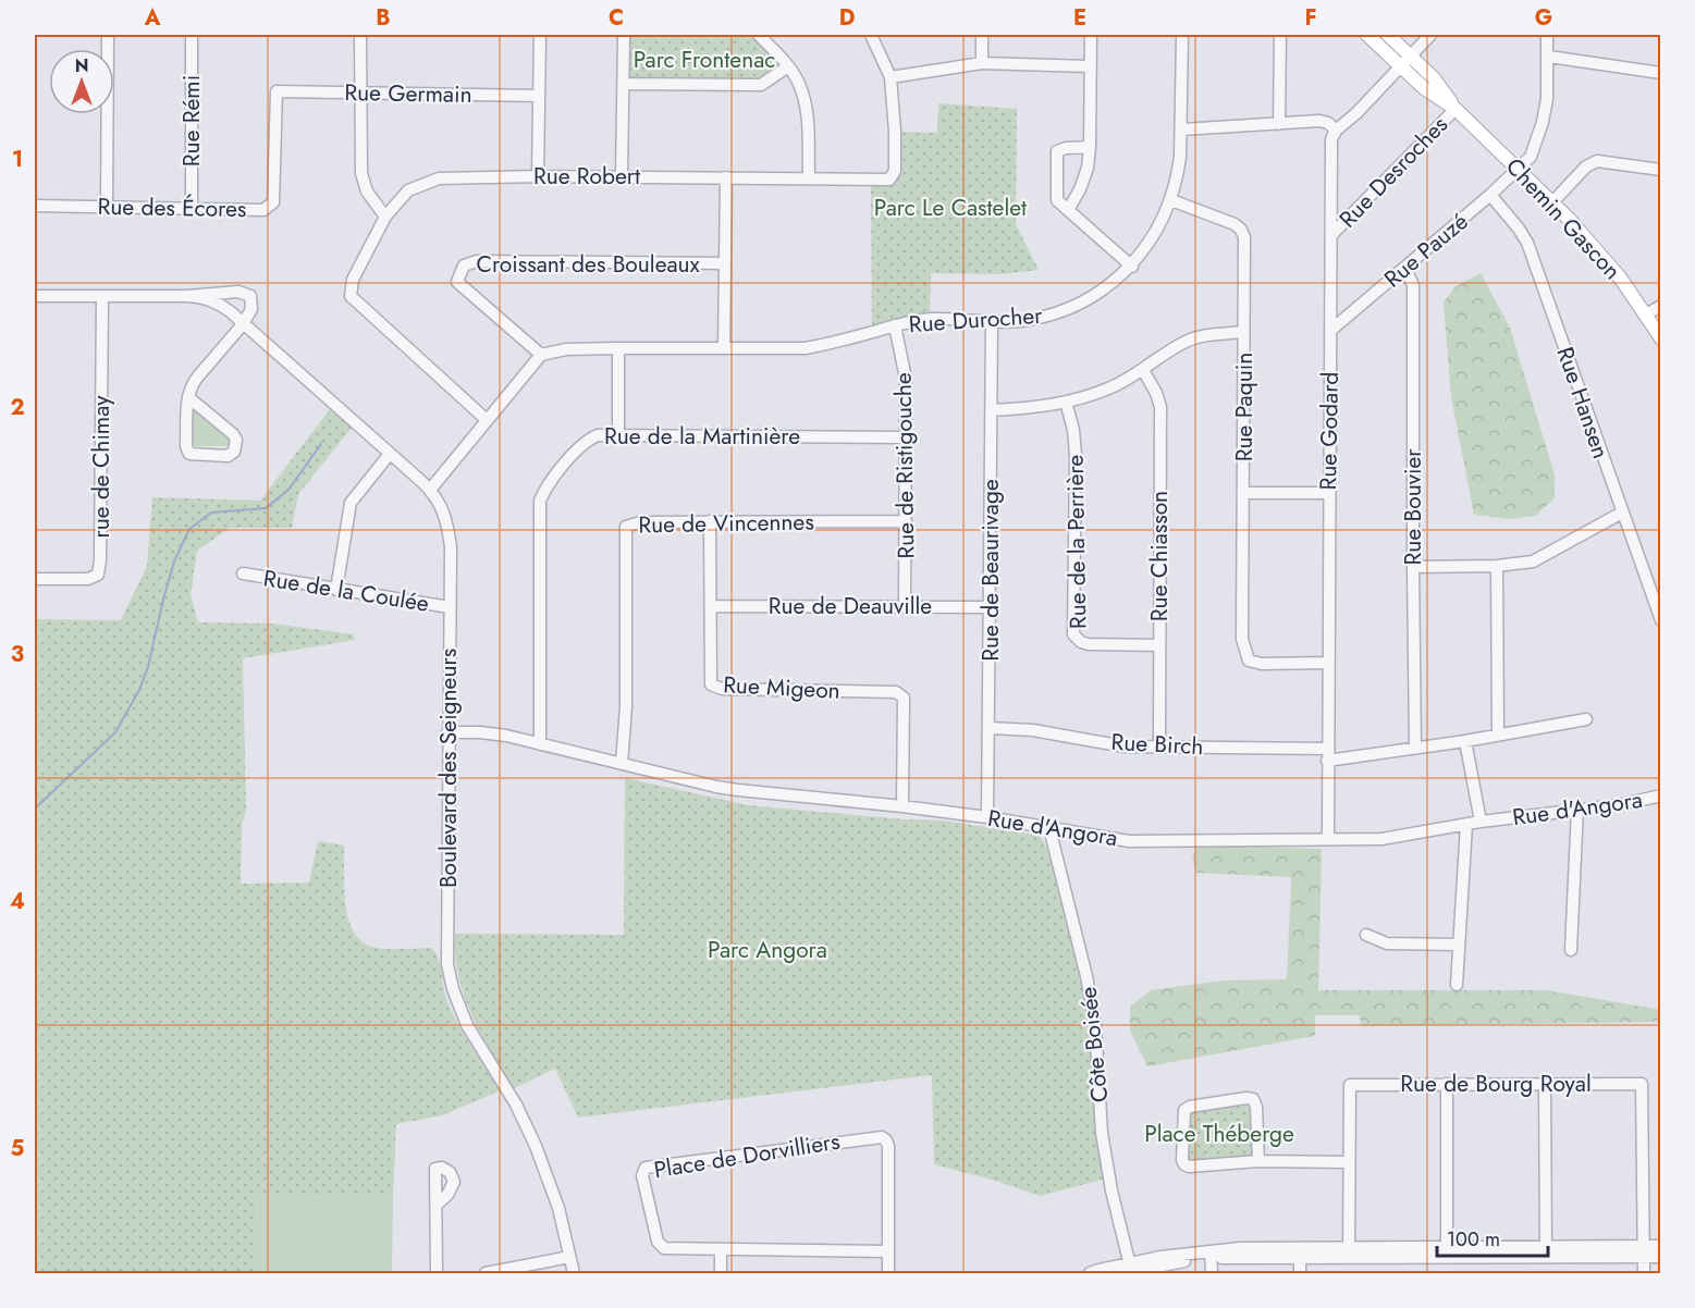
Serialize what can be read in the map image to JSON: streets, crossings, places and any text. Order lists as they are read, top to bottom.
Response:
{
  "streets": {
    "main road": ["Chemin Gascon"],
    "street": [
      "Rue Germain",
      "Rue Rémi",
      "Rue Desroches",
      "Rue Robert",
      "Rue des Écores",
      "Rue Pauzé",
      "Croissant des Bouleaux",
      "Rue Durocher",
      "Rue Hansen",
      "Rue Paquin",
      "Rue Godard",
      "Rue de la Martinière",
      "Rue de Ristigouche",
      "rue de Chimay",
      "Rue Bouvier",
      "Rue de Vincennes",
      "Rue de la Perrière",
      "Rue Chiasson",
      "Rue de Beaurivage",
      "Rue de la Coulée",
      "Rue de Deauville",
      "Rue Migeon",
      "Rue Birch",
      "Boulevard des Seigneurs",
      "Rue d'Angora",
      "Côte Boisée",
      "Rue de Bourg Royal",
      "Place de Dorvilliers"
    ]
  },
  "crossings": [
    ["Rue Germain", "Rue des Écores"],
    ["Rue Rémi", "Rue des Écores"],
    ["Rue Desroches", "Chemin Gascon"],
    ["Rue Desroches", "Rue Godard"],
    ["Chemin Gascon", "Rue Pauzé"],
    ["Rue Pauzé", "Rue Hansen"],
    ["Rue Pauzé", "Rue Godard"],
    ["Rue Pauzé", "Rue Bouvier"],
    ["Croissant des Bouleaux", "Rue Durocher"],
    ["Rue Durocher", "Rue Paquin"],
    ["Rue Durocher", "Rue de Ristigouche"],
    ["Rue Durocher", "Rue de Beaurivage"],
    ["Rue Paquin", "Rue Godard"],
    ["Rue Godard", "Rue Birch"],
    ["Rue Godard", "Rue d'Angora"],
    ["Rue de la Martinière", "Rue de Ristigouche"],
    ["Rue de la Martinière", "Rue d'Angora"],
    ["Rue de Ristigouche", "Rue de Vincennes"],
    ["Rue de Ristigouche", "Rue de Deauville"],
    ["rue de Chimay", "Boulevard des Seigneurs"],
    ["Rue Bouvier", "Rue Birch"],
    ["Rue de Vincennes", "Rue Migeon"],
    ["Rue de Vincennes", "Rue d'Angora"],
    ["Rue de la Perrière", "Rue Chiasson"],
    ["Rue Chiasson", "Rue Birch"],
    ["Rue de Beaurivage", "Rue de Deauville"],
    ["Rue de Beaurivage", "Rue Birch"],
    ["Rue de Beaurivage", "Rue d'Angora"],
    ["Rue de la Coulée", "Boulevard des Seigneurs"],
    ["Rue de Deauville", "Rue Migeon"],
    ["Rue Migeon", "Rue d'Angora"],
    ["Boulevard des Seigneurs", "Rue d'Angora"],
    ["Rue d'Angora", "Côte Boisée"]
  ],
  "parks": [
    "Parc Frontenac",
    "Parc Le Castelet",
    "Parc Angora",
    "Place Théberge"
  ],
  "scale_bar": "100 m",
  "north": "top",
  "grid": {
    "columns": [
      "A",
      "B",
      "C",
      "D",
      "E",
      "F",
      "G"
    ],
    "rows": [
      "1",
      "2",
      "3",
      "4",
      "5"
    ]
  }
}
